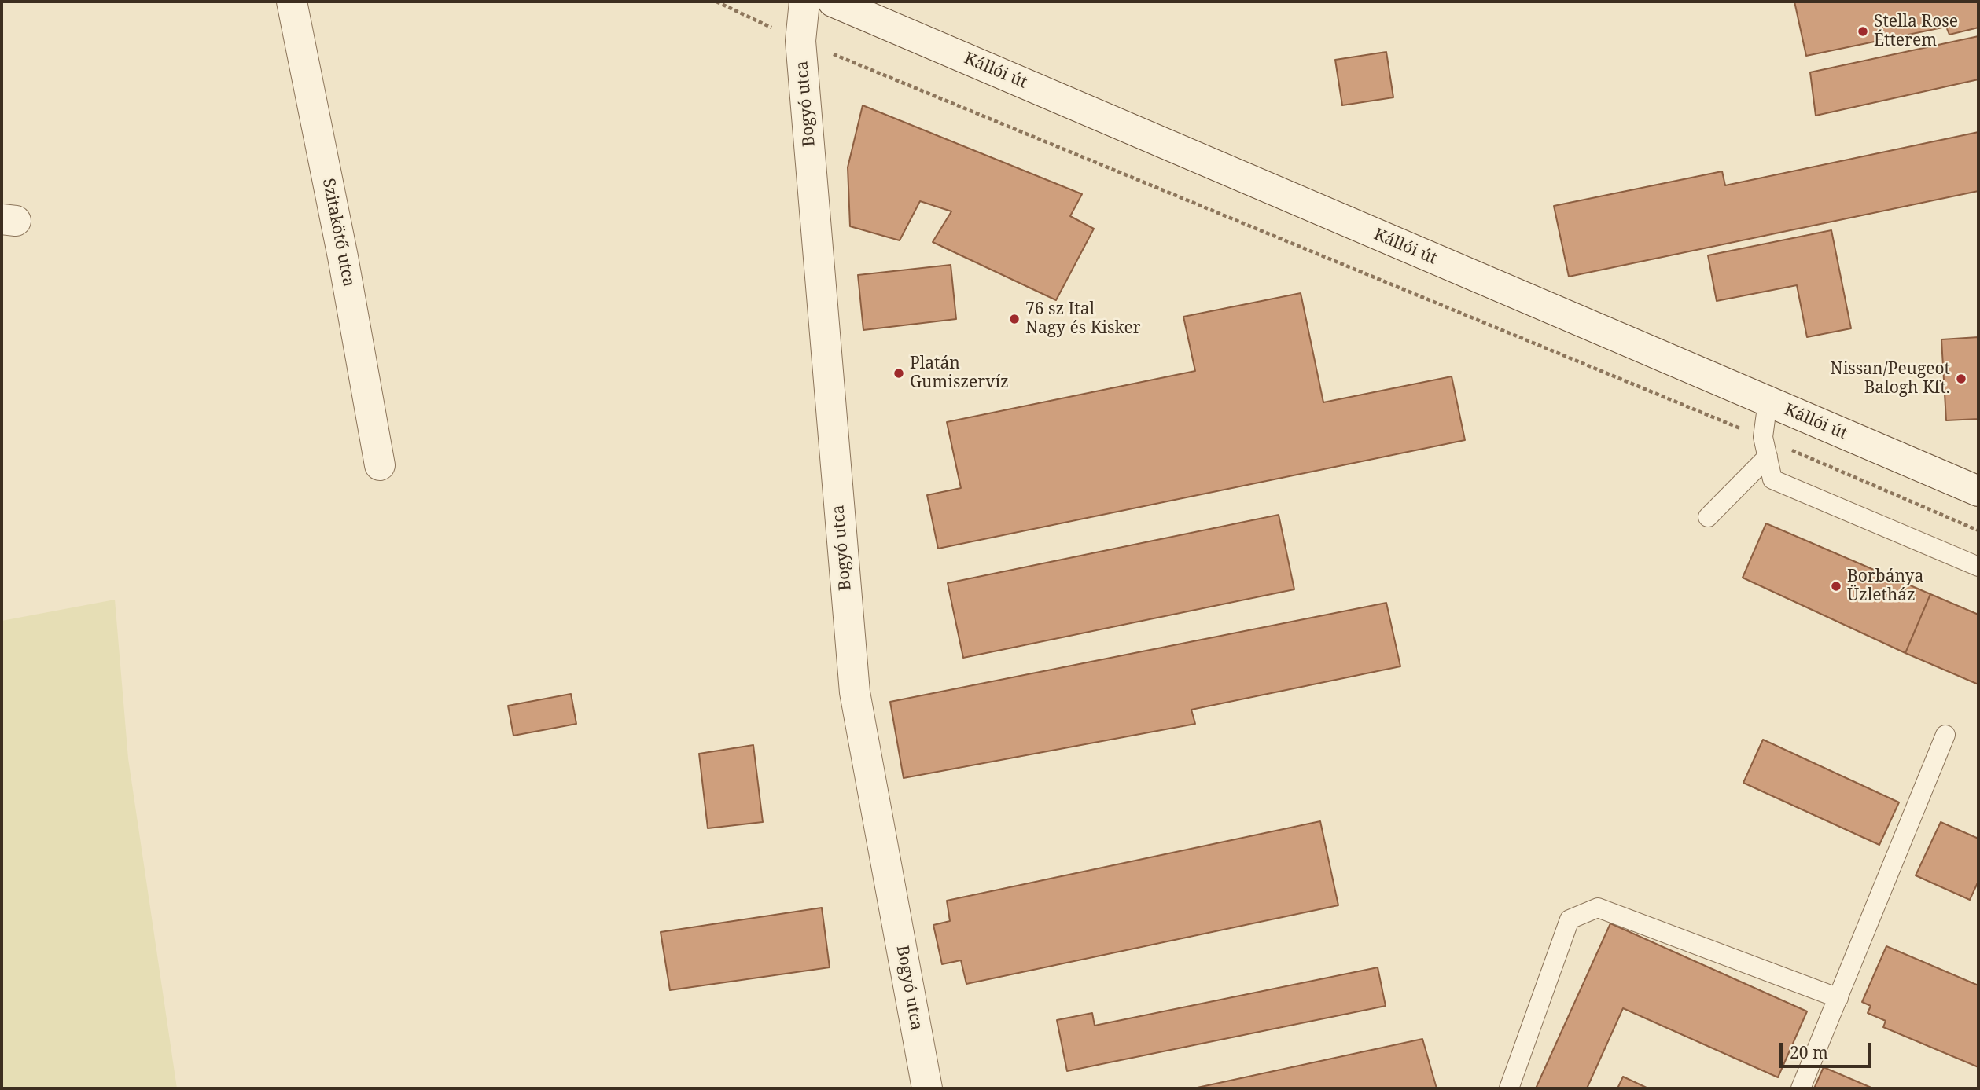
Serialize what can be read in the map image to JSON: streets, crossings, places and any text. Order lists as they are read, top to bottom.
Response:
{
  "streets": {
    "street": ["Kállói út", "Bogyó utca", "Szitakötő utca"]
  },
  "places": [
    "Stella Rose Étterem",
    "76 sz Ital Nagy és Kisker",
    "Platán Gumiszervíz",
    "Nissan/Peugeot Balogh Kft.",
    "Borbánya Üzletház"
  ],
  "scale_bar": "20 m"
}
